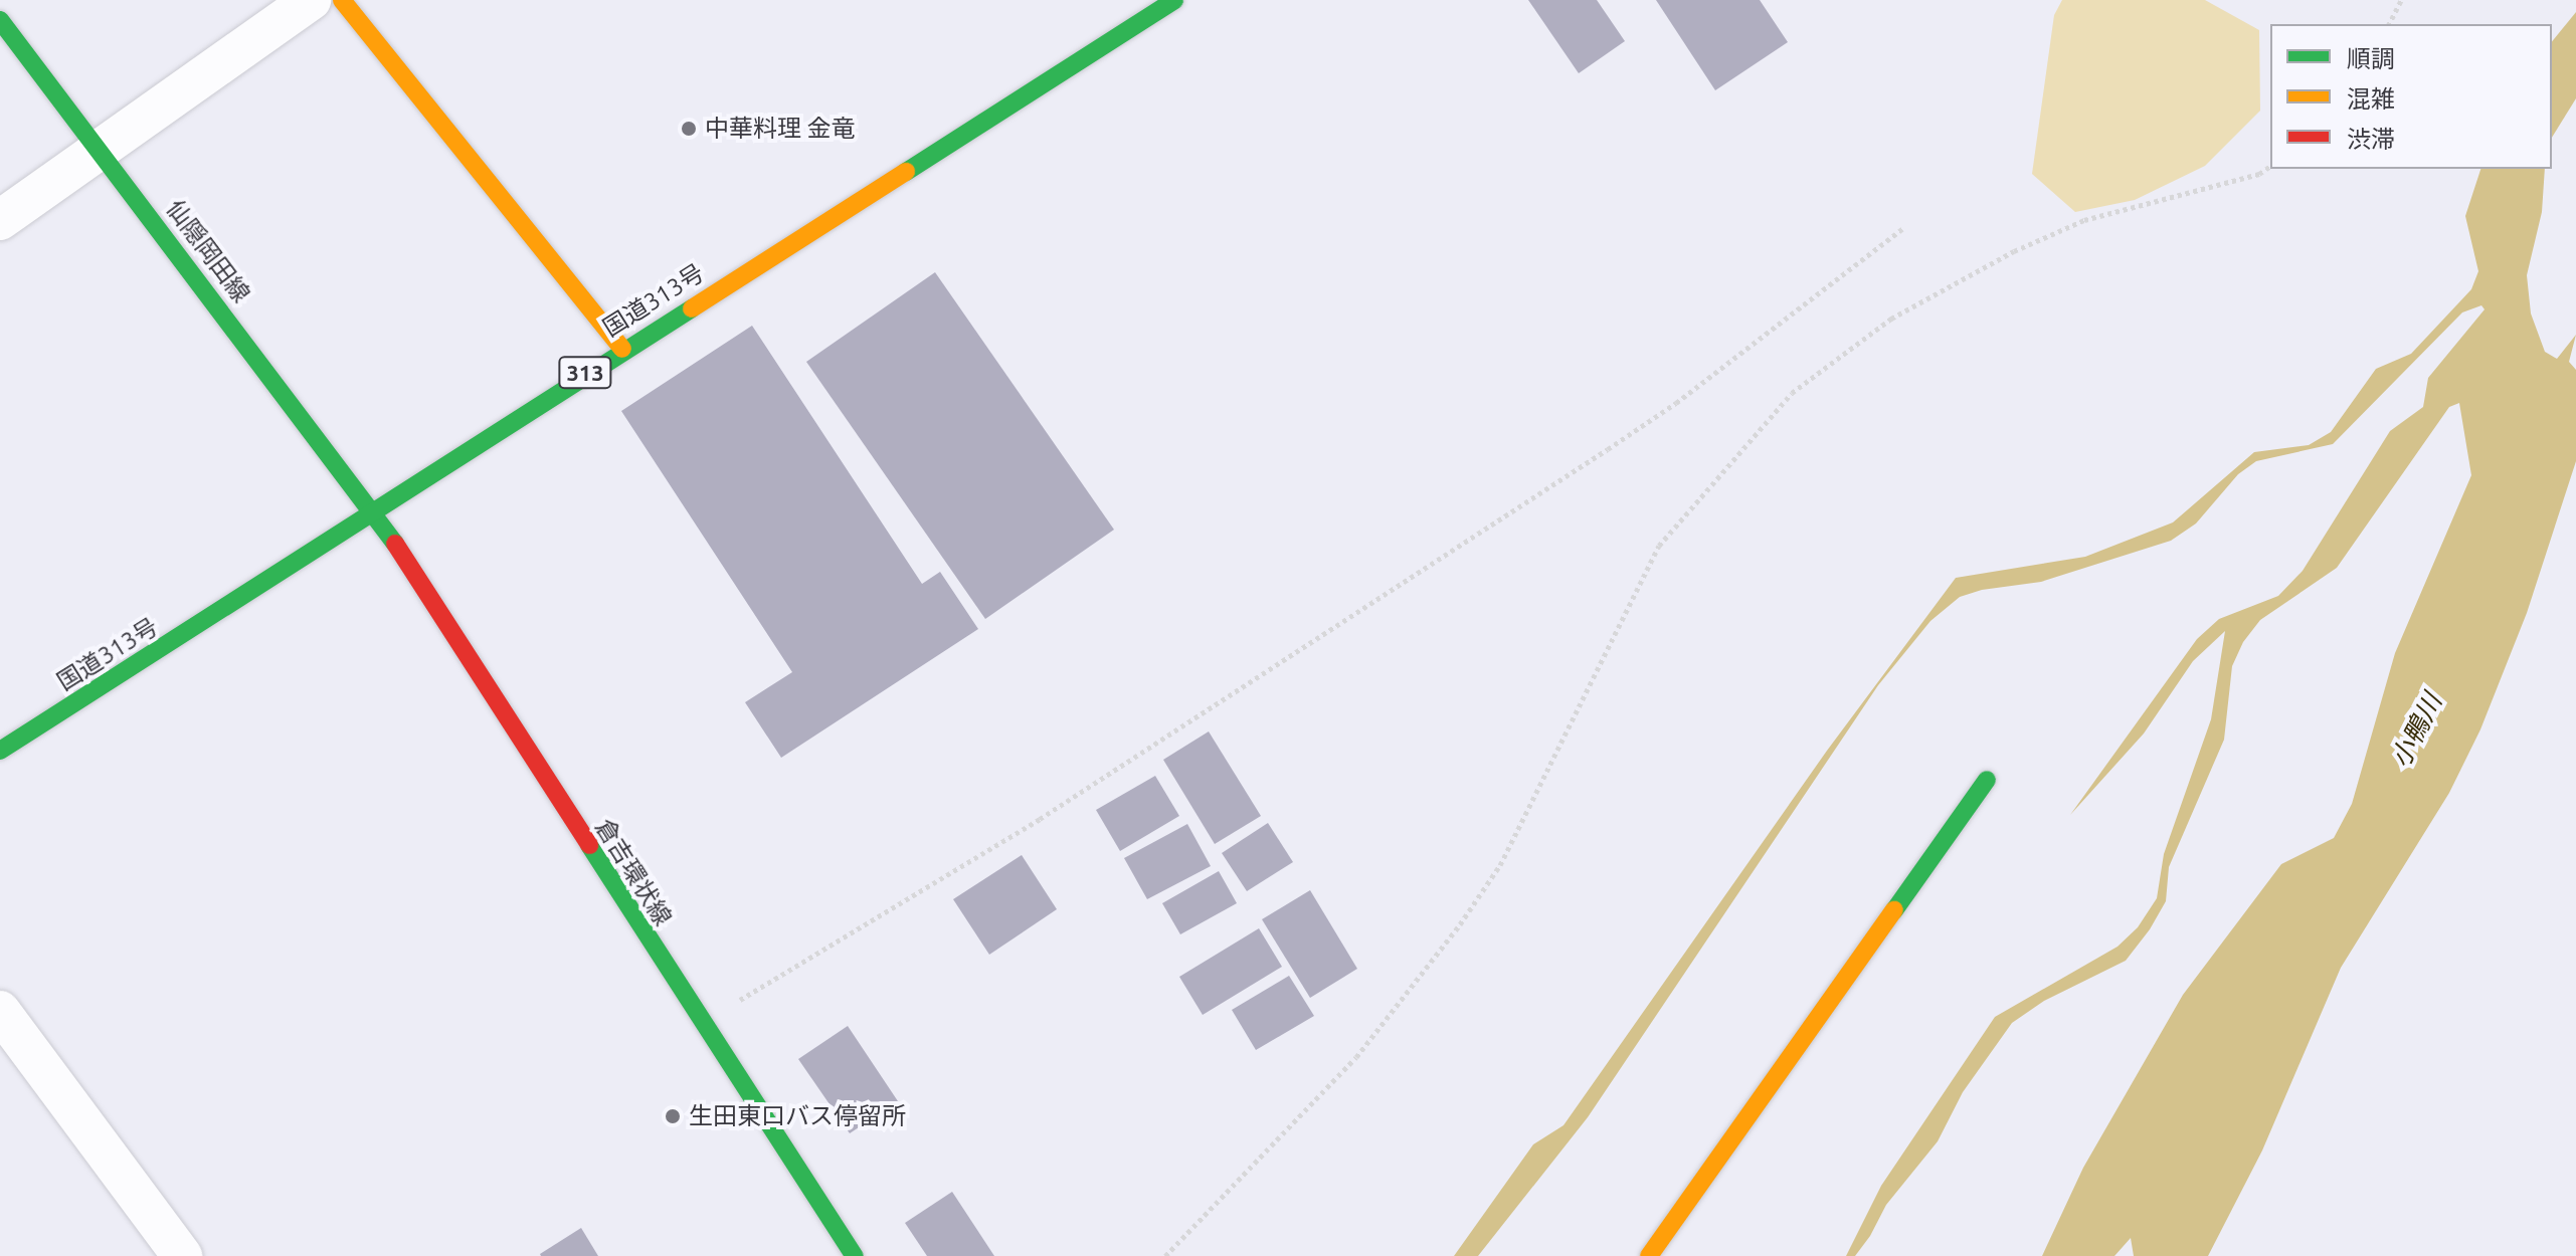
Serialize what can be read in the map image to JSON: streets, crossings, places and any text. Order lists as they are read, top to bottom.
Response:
{
  "streets": {
    "main road": [
      "仙隠岡田線",
      "国道313号",
      "313",
      "倉吉環状線"
    ]
  },
  "crossings": [
    ["仙隠岡田線", "国道313号"],
    ["仙隠岡田線", "倉吉環状線"],
    ["国道313号", "倉吉環状線"]
  ],
  "water": ["小鴨川"],
  "places": ["中華料理 金竜", "生田東口バス停留所"],
  "legend": ["順調", "混雑", "渋滞"]
}
